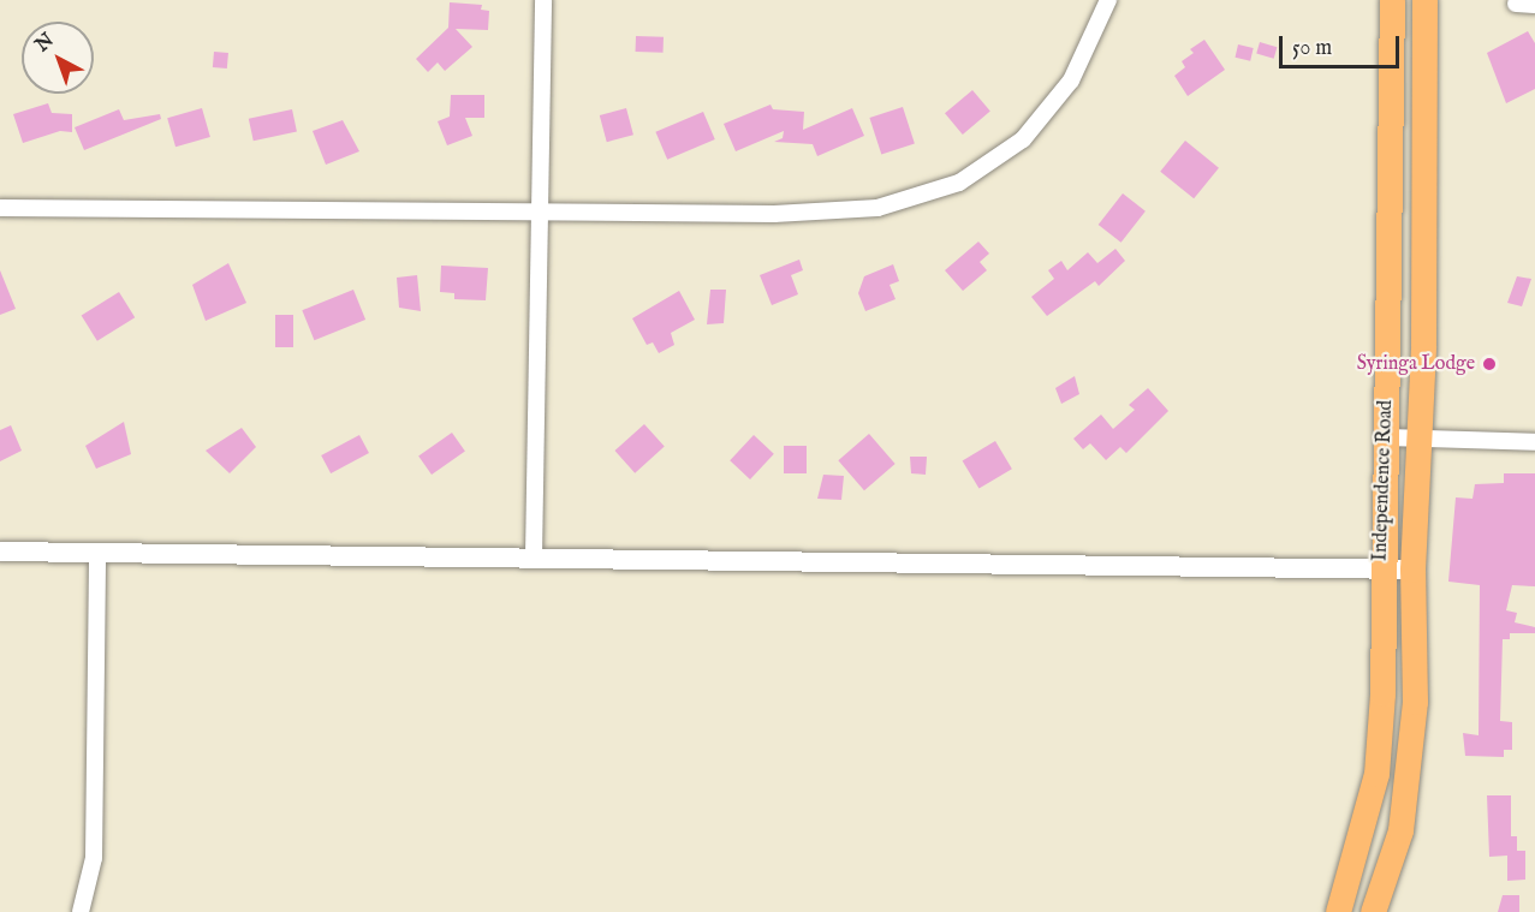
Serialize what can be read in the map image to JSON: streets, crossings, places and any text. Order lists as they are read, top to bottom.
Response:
{
  "streets": {
    "main road": ["Independence Road"]
  },
  "places": ["Syringa Lodge"],
  "scale_bar": "50 m",
  "north": "top left"
}
